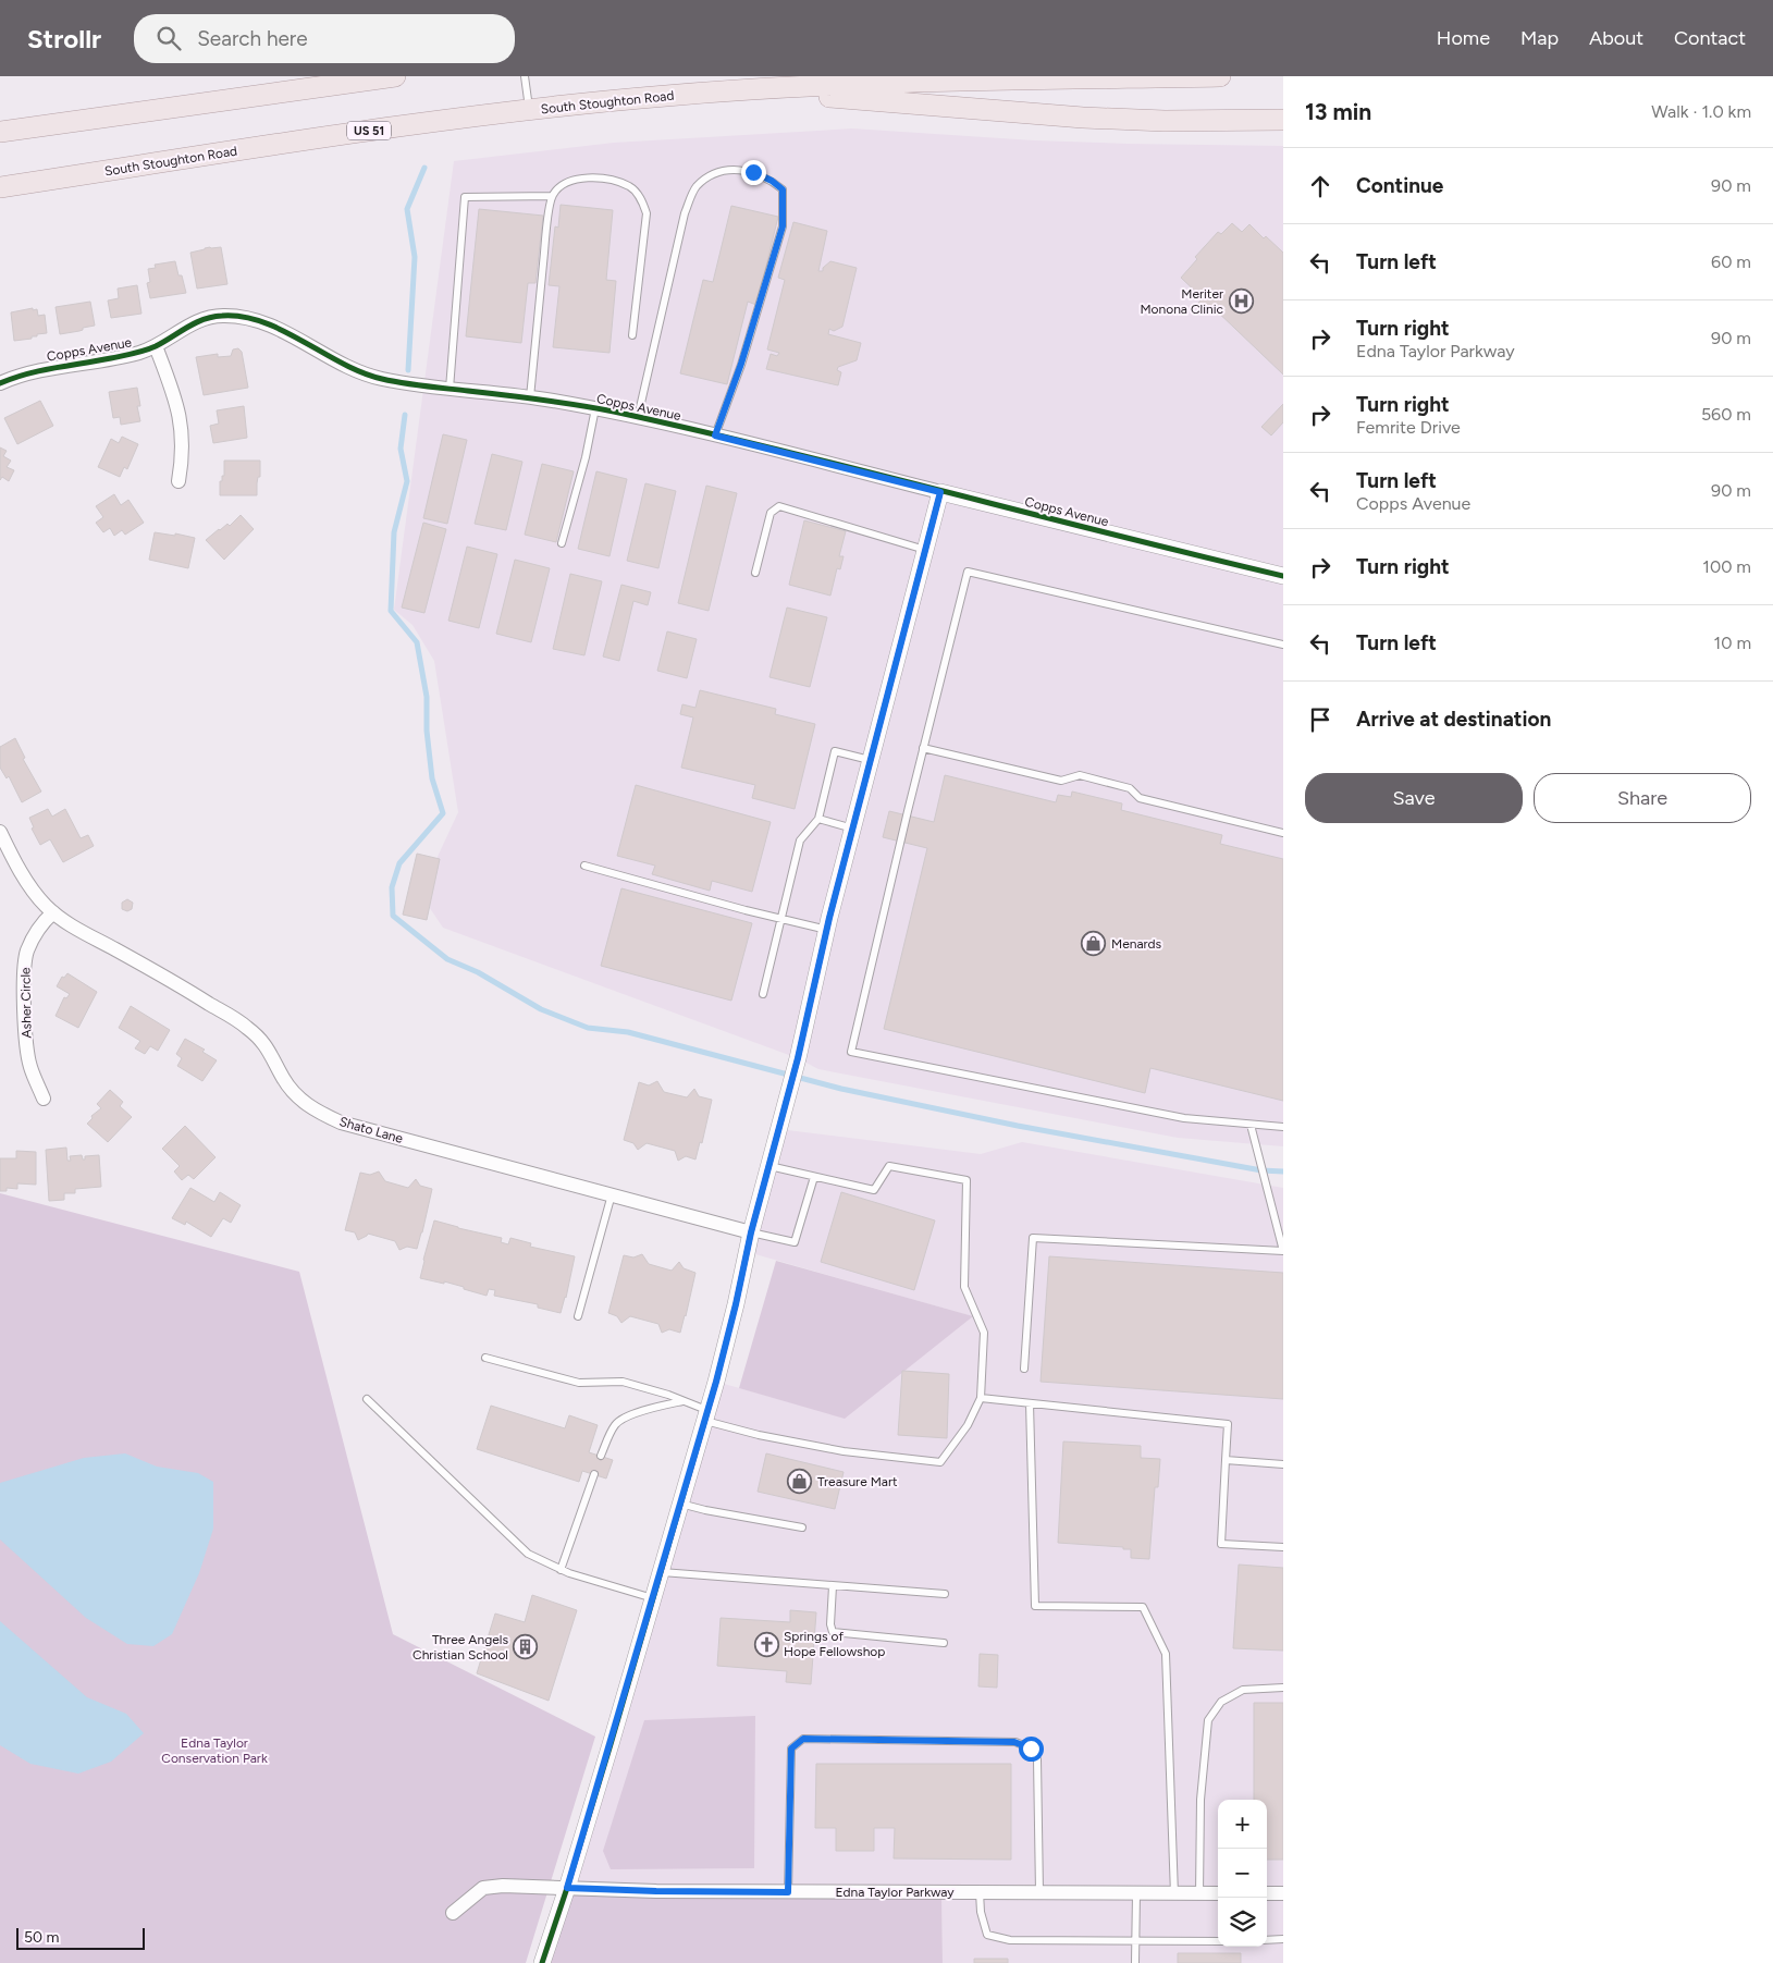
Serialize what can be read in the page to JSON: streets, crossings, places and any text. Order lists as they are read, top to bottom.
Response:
{
  "streets": {
    "main road": ["South Stoughton Road", "US 51"],
    "street": [
      "Copps Avenue",
      "Asher Circle",
      "Shato Lane",
      "Edna Taylor Parkway"
    ]
  },
  "crossings": [
    ["Asher Circle", "Shato Lane"]
  ],
  "parks": ["Edna Taylor Conservation Park"],
  "places": {
    "hospital": ["Meriter Monona Clinic"],
    "shop": ["Menards", "Treasure Mart"],
    "church": ["Springs of Hope Fellowshop"],
    "building": ["Three Angels Christian School"]
  },
  "scale_bar": "50 m",
  "page": {
    "header": "Strollr",
    "search": "Search here",
    "nav": [
      "Home",
      "Map",
      "About",
      "Contact"
    ],
    "heading": ["13 min", "Walk · 1.0 km"],
    "list": [
      ["Continue", "90 m"],
      ["Turn left", "60 m"],
      ["Turn right", "Edna Taylor Parkway", "90 m"],
      ["Turn right", "Femrite Drive", "560 m"],
      ["Turn left", "Copps Avenue", "90 m"],
      ["Turn right", "100 m"],
      ["Turn left", "10 m"],
      "Arrive at destination"
    ],
    "buttons": ["Save", "Share"],
    "map_buttons": ["+", "−"],
    "scale": "50 m"
  }
}
